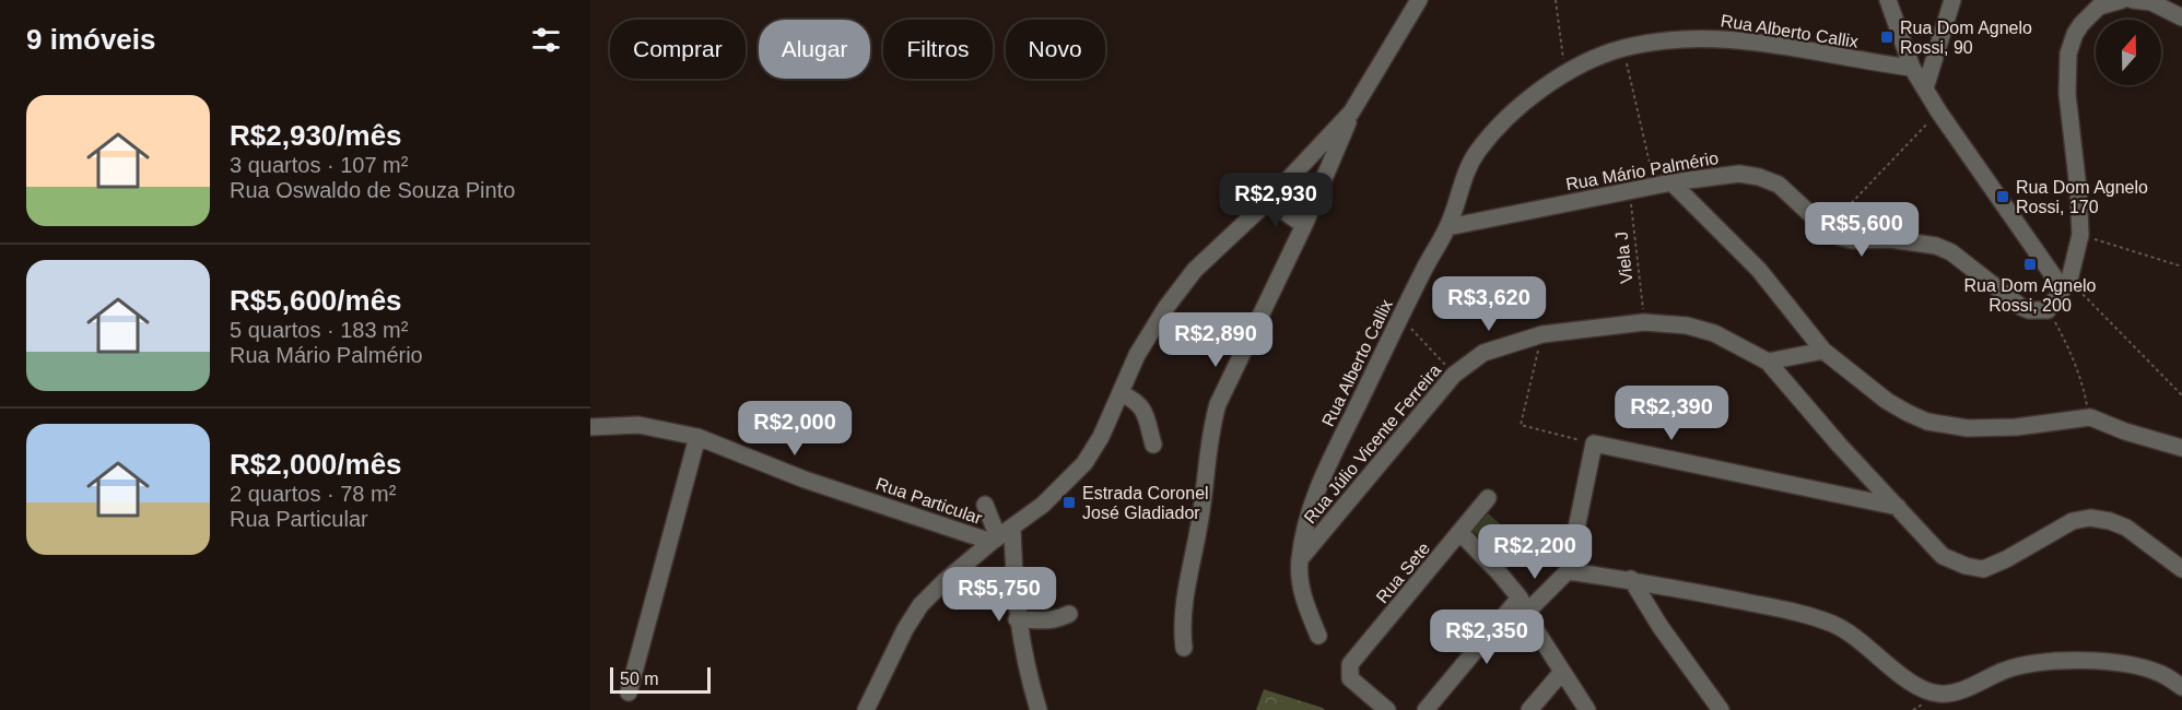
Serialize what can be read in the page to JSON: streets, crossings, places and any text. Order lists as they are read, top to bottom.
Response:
{
  "streets": {
    "street": [
      "Rua Alberto Callix",
      "Rua Mário Palmério",
      "Rua Júlio Vicente Ferreira",
      "Rua Particular",
      "Rua Sete"
    ],
    "path": ["Viela J"]
  },
  "crossings": [
    ["Rua Alberto Callix", "Rua Mário Palmério"],
    ["Rua Alberto Callix", "Rua Júlio Vicente Ferreira"],
    ["Rua Mário Palmério", "Viela J"],
    ["Viela J", "Rua Júlio Vicente Ferreira"]
  ],
  "places": {
    "transit": [
      "Rua Dom Agnelo Rossi, 90",
      "Rua Dom Agnelo Rossi, 170",
      "Rua Dom Agnelo Rossi, 200",
      "Estrada Coronel José Gladiador"
    ]
  },
  "scale_bar": "50 m",
  "north": "top",
  "page": {
    "heading": "9 imóveis",
    "chip": [
      "Comprar",
      "Alugar",
      "Filtros",
      "Novo"
    ],
    "list": [
      {
        "name": "R$2,930/mês",
        "note": "3 quartos · 107 m² · Rua Oswaldo de Souza Pinto"
      },
      {
        "name": "R$5,600/mês",
        "note": "5 quartos · 183 m² · Rua Mário Palmério"
      },
      {
        "name": "R$2,000/mês",
        "note": "2 quartos · 78 m² · Rua Particular"
      }
    ],
    "price": [
      "R$2,930",
      "R$5,600",
      "R$3,620",
      "R$2,890",
      "R$2,390",
      "R$2,000",
      "R$2,200",
      "R$5,750",
      "R$2,350"
    ],
    "scale": "50 m"
  }
}
